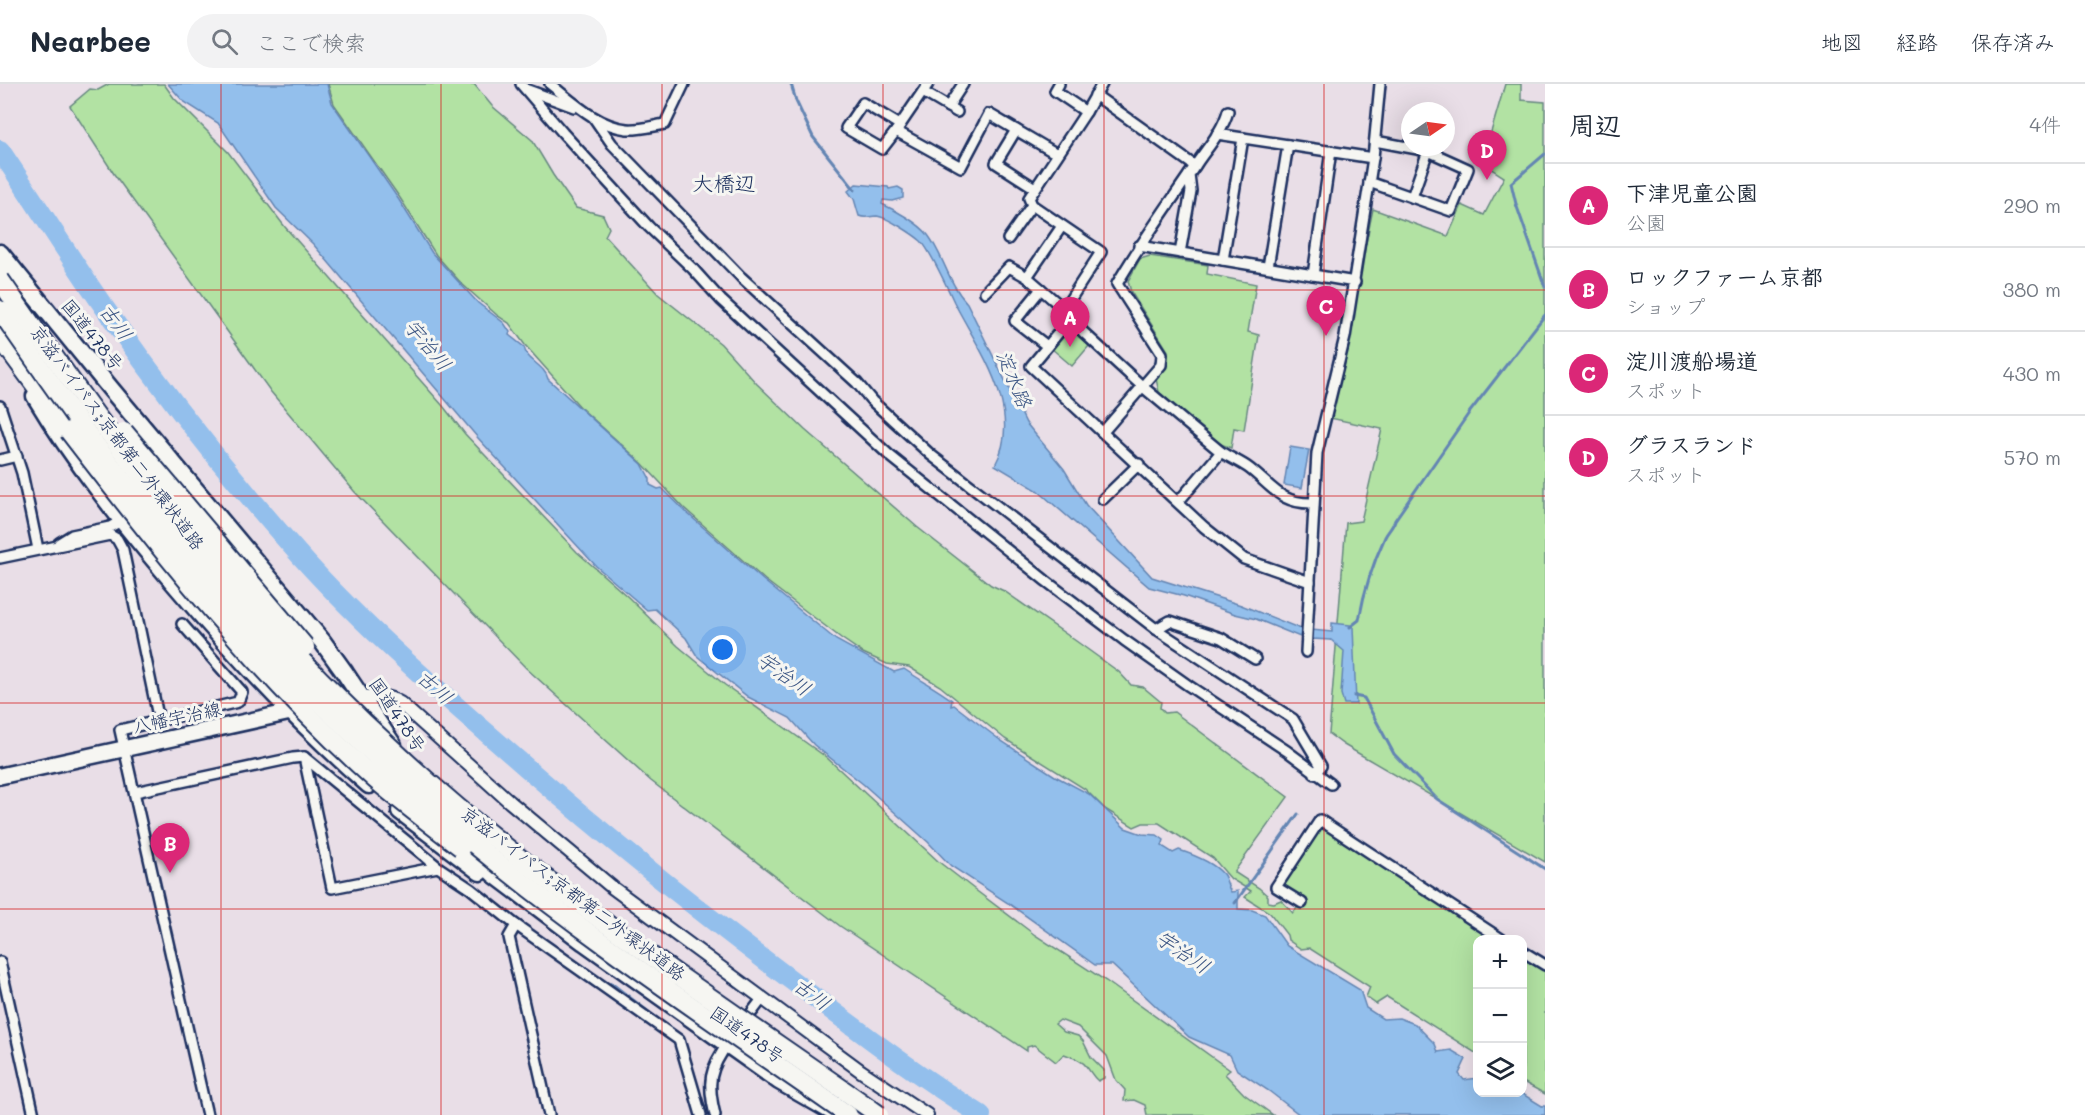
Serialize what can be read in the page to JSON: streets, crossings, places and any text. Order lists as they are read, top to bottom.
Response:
{
  "streets": {
    "highway": ["国道478号", "京滋バイパス;京都第二外環状道路"],
    "main road": ["八幡宇治線"]
  },
  "crossings": [
    ["国道478号", "八幡宇治線"]
  ],
  "districts": ["大橋辺"],
  "water": ["古川", "宇治川", "淀水路"],
  "north": "right",
  "page": {
    "header": "Nearbee",
    "search": "ここで検索",
    "nav": ["地図", "経路", "保存済み"],
    "heading": ["周辺", "4件"],
    "pins": [
      "D",
      "C",
      "A",
      "B"
    ],
    "list": [
      {
        "mark": "A",
        "name": "下津児童公園",
        "note": "公園",
        "value": "290 m"
      },
      {
        "mark": "B",
        "name": "ロックファーム京都",
        "note": "ショップ",
        "value": "380 m"
      },
      {
        "mark": "C",
        "name": "淀川渡船場道",
        "note": "スポット",
        "value": "430 m"
      },
      {
        "mark": "D",
        "name": "グラスランド",
        "note": "スポット",
        "value": "570 m"
      }
    ],
    "map_buttons": ["+", "−"]
  }
}
